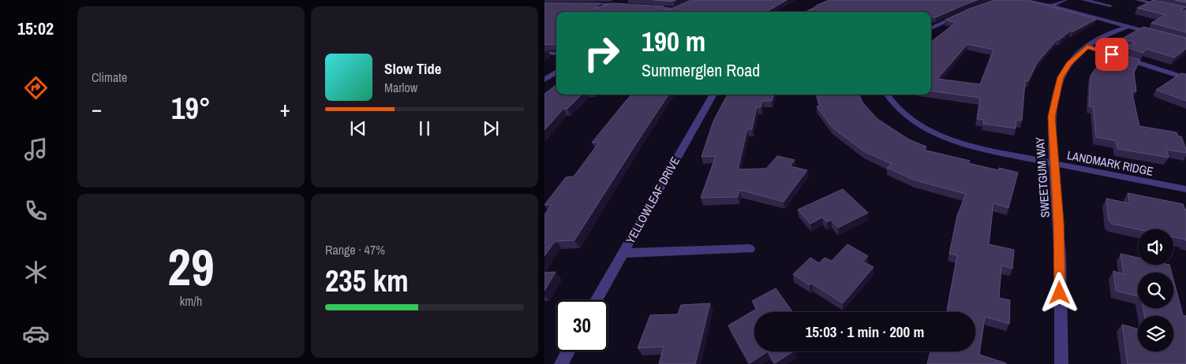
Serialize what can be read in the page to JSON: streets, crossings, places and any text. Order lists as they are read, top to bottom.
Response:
{
  "streets": {
    "street": ["LANDMARK RIDGE", "SWEETGUM WAY", "YELLOWLEAF DRIVE"]
  },
  "crossings": [
    ["LANDMARK RIDGE", "SWEETGUM WAY"]
  ],
  "page": {
    "tabs": "15:02",
    "tile": [
      "Climate",
      ["29", "km/h"],
      ["Range · 47%", "235 km"]
    ],
    "turn": ["190 m", "Summerglen Road"],
    "song": ["Slow Tide", "Marlow"],
    "heat": ["−", "19°", "+"],
    "limit": "30",
    "trip": "15:03 · 1 min · 200 m"
  }
}
